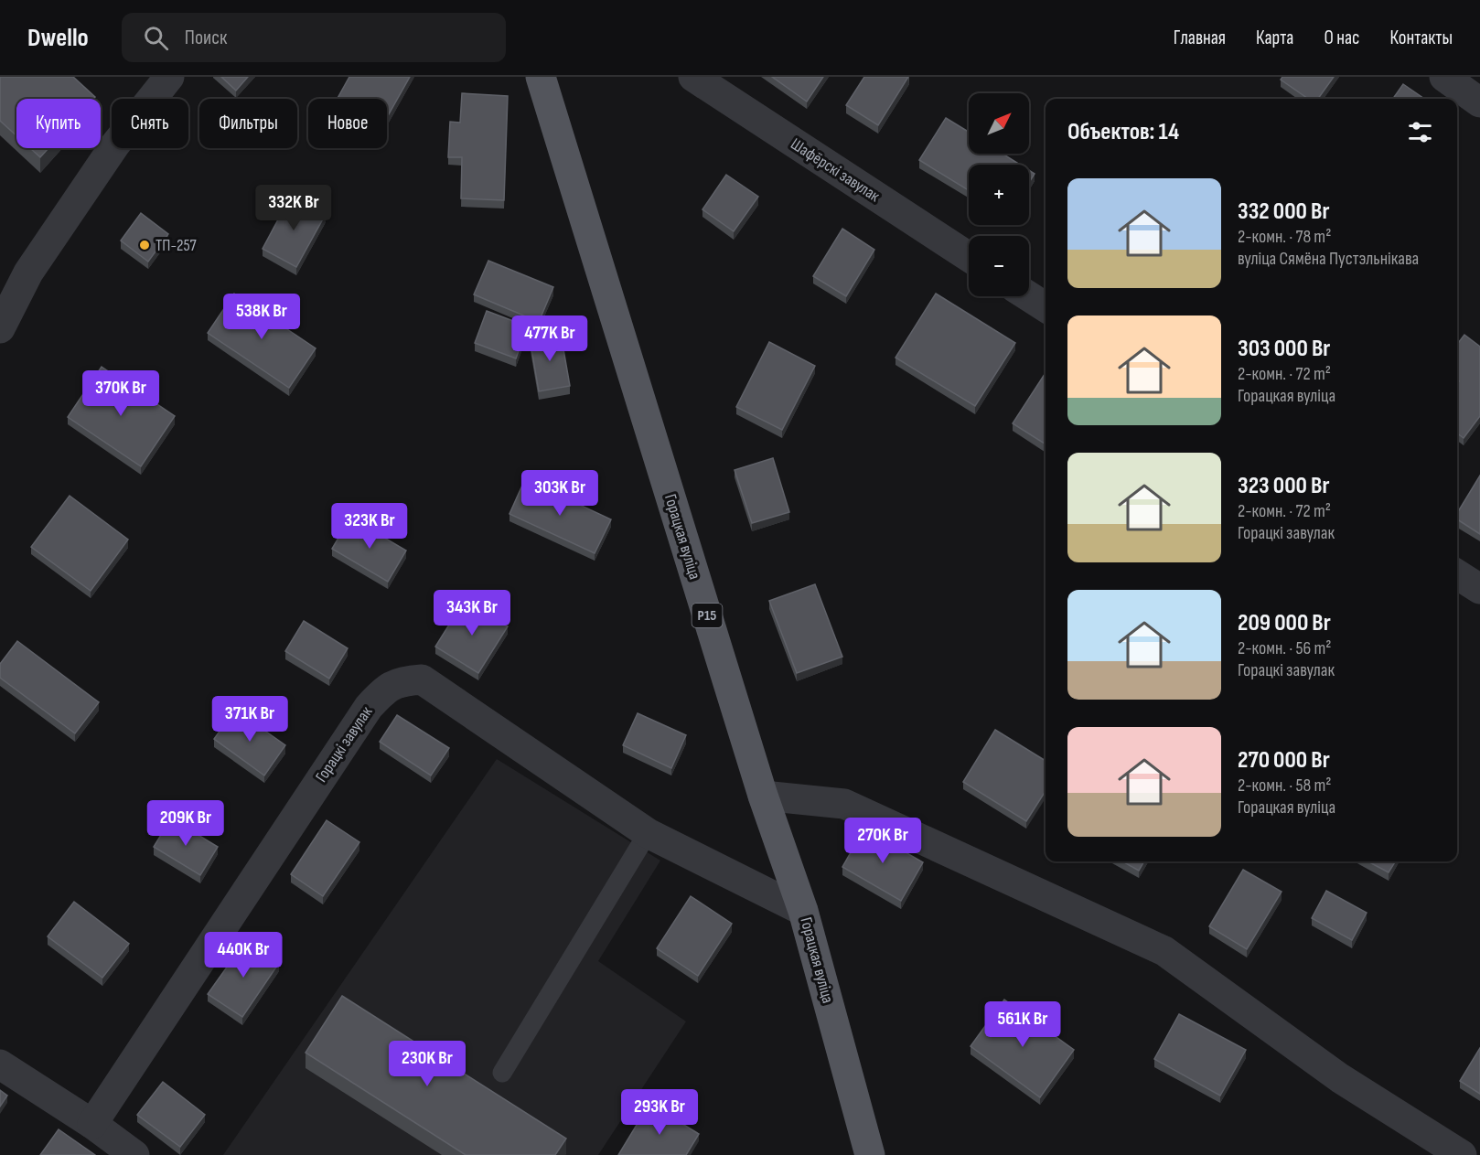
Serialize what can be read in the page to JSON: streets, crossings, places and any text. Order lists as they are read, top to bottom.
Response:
{
  "streets": {
    "main road": ["Горацкая вуліца", "Р15"],
    "street": ["Шафёрскі завулак", "Горацкі завулак"]
  },
  "crossings": [
    ["Горацкая вуліца", "Горацкі завулак"]
  ],
  "places": ["ТП-257"],
  "north": "top right",
  "page": {
    "header": "Dwello",
    "search": "Поиск",
    "nav": [
      "Главная",
      "Карта",
      "О нас",
      "Контакты"
    ],
    "map_buttons": ["+", "−"],
    "chip": [
      "Купить",
      "Снять",
      "Фильтры",
      "Новое"
    ],
    "heading": "Объектов: 14",
    "list": [
      {
        "name": "332 000 Br",
        "note": "2-комн. · 78 m² · вуліца Сямёна Пустэльнікава"
      },
      {
        "name": "303 000 Br",
        "note": "2-комн. · 72 m² · Горацкая вуліца"
      },
      {
        "name": "323 000 Br",
        "note": "2-комн. · 72 m² · Горацкі завулак"
      },
      {
        "name": "209 000 Br",
        "note": "2-комн. · 56 m² · Горацкі завулак"
      },
      {
        "name": "270 000 Br",
        "note": "2-комн. · 58 m² · Горацкая вуліца"
      }
    ],
    "price": [
      "332K Br",
      "538K Br",
      "477K Br",
      "370K Br",
      "303K Br",
      "323K Br",
      "343K Br",
      "371K Br",
      "209K Br",
      "270K Br",
      "440K Br",
      "561K Br",
      "230K Br",
      "293K Br"
    ]
  }
}
